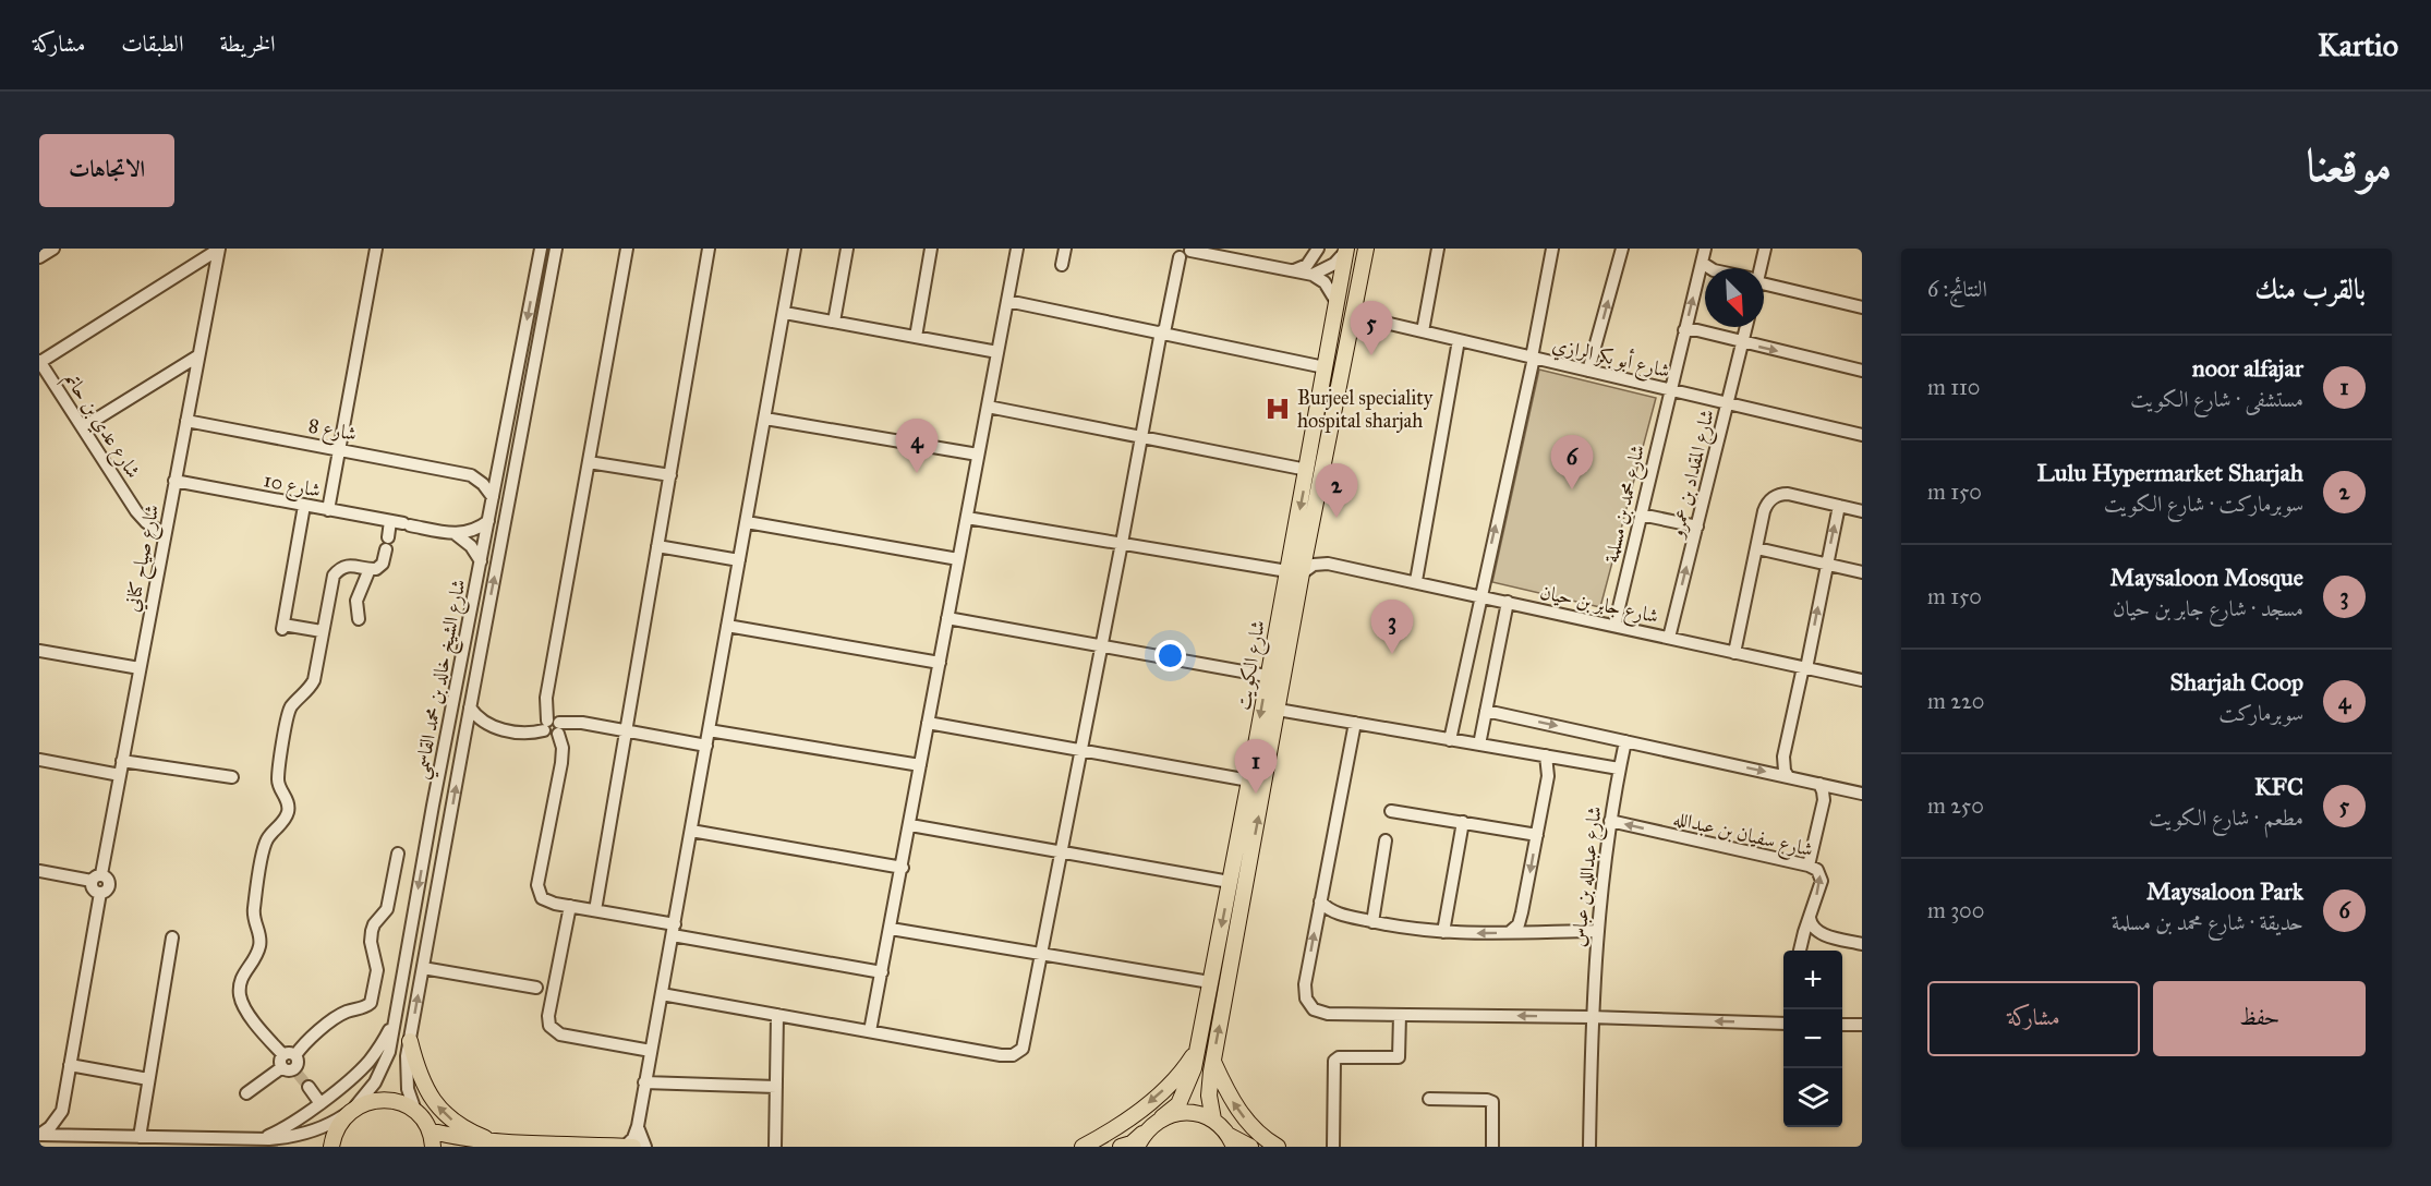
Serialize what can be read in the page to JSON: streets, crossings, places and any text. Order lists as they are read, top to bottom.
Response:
{
  "streets": {
    "main road": ["شارع الكويت"],
    "street": [
      "شارع أبو بكر الرازي",
      "شارع عدي بن حاتم",
      "شارع 8",
      "شارع المقداد بن عمرو",
      "شارع 10",
      "شارع محمد بن مسلمة",
      "شارع صياح كناني",
      "شارع جابر بن حيان",
      "شارع الشيخ خالد بن محمد القاسمي",
      "شارع سفيان بن عبدالله",
      "شارع عبدالله بن عباس"
    ]
  },
  "crossings": [
    ["شارع أبو بكر الرازي", "شارع المقداد بن عمرو"],
    ["شارع أبو بكر الرازي", "شارع محمد بن مسلمة"],
    ["شارع أبو بكر الرازي", "شارع الكويت"],
    ["شارع عدي بن حاتم", "شارع صياح كناني"],
    ["شارع 8", "شارع صياح كناني"],
    ["شارع المقداد بن عمرو", "شارع جابر بن حيان"],
    ["شارع 10", "شارع صياح كناني"],
    ["شارع محمد بن مسلمة", "شارع جابر بن حيان"],
    ["شارع سفيان بن عبدالله", "شارع عبدالله بن عباس"]
  ],
  "places": {
    "hospital": ["Burjeel speciality hospital sharjah"]
  },
  "north": "bottom right",
  "page": {
    "header": "Kartio",
    "nav": ["الخريطة", "الطبقات", "مشاركة"],
    "title": "موقعنا",
    "buttons": [
      "الاتجاهات",
      ["حفظ", "مشاركة"]
    ],
    "heading": ["بالقرب منك", "النتائج: 6"],
    "pins": [
      "5",
      "4",
      "6",
      "2",
      "3",
      "1"
    ],
    "list": [
      {
        "mark": "1",
        "name": "noor alfajar",
        "note": "مستشفى · شارع الكويت",
        "value": "110 m"
      },
      {
        "mark": "2",
        "name": "Lulu Hypermarket Sharjah",
        "note": "سوبرماركت · شارع الكويت",
        "value": "150 m"
      },
      {
        "mark": "3",
        "name": "Maysaloon Mosque",
        "note": "مسجد · شارع جابر بن حيان",
        "value": "150 m"
      },
      {
        "mark": "4",
        "name": "Sharjah Coop",
        "note": "سوبرماركت",
        "value": "220 m"
      },
      {
        "mark": "5",
        "name": "KFC",
        "note": "مطعم · شارع الكويت",
        "value": "250 m"
      },
      {
        "mark": "6",
        "name": "Maysaloon Park",
        "note": "حديقة · شارع محمد بن مسلمة",
        "value": "300 m"
      }
    ],
    "map_buttons": ["+", "−"]
  }
}
